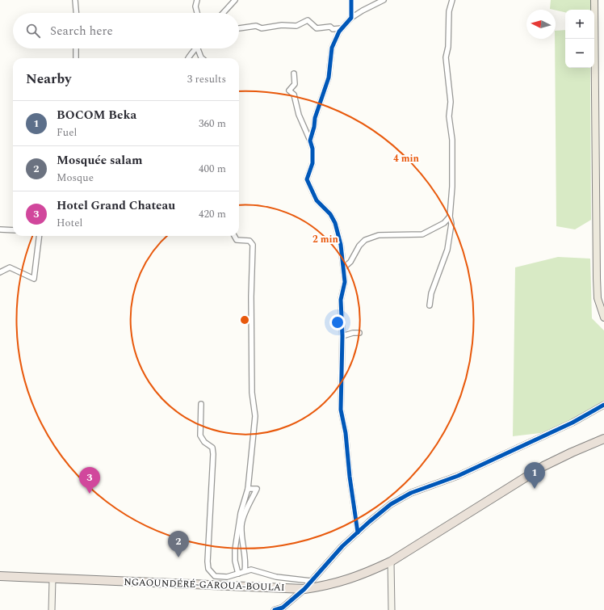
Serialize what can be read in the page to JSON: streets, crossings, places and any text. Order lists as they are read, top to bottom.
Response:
{
  "streets": {
    "highway": ["NGAOUNDÉRÉ-GAROUA-BOULAI"]
  },
  "north": "left",
  "page": {
    "map_buttons": ["+", "−"],
    "search": "Search here",
    "heading": ["Nearby", "3 results"],
    "list": [
      {
        "mark": "1",
        "name": "BOCOM Beka",
        "note": "Fuel",
        "value": "360 m"
      },
      {
        "mark": "2",
        "name": "Mosquée salam",
        "note": "Mosque",
        "value": "400 m"
      },
      {
        "mark": "3",
        "name": "Hotel Grand Chateau",
        "note": "Hotel",
        "value": "420 m"
      }
    ],
    "pins": ["1", "3", "2"]
  },
  "rings": ["4 min", "2 min"]
}
